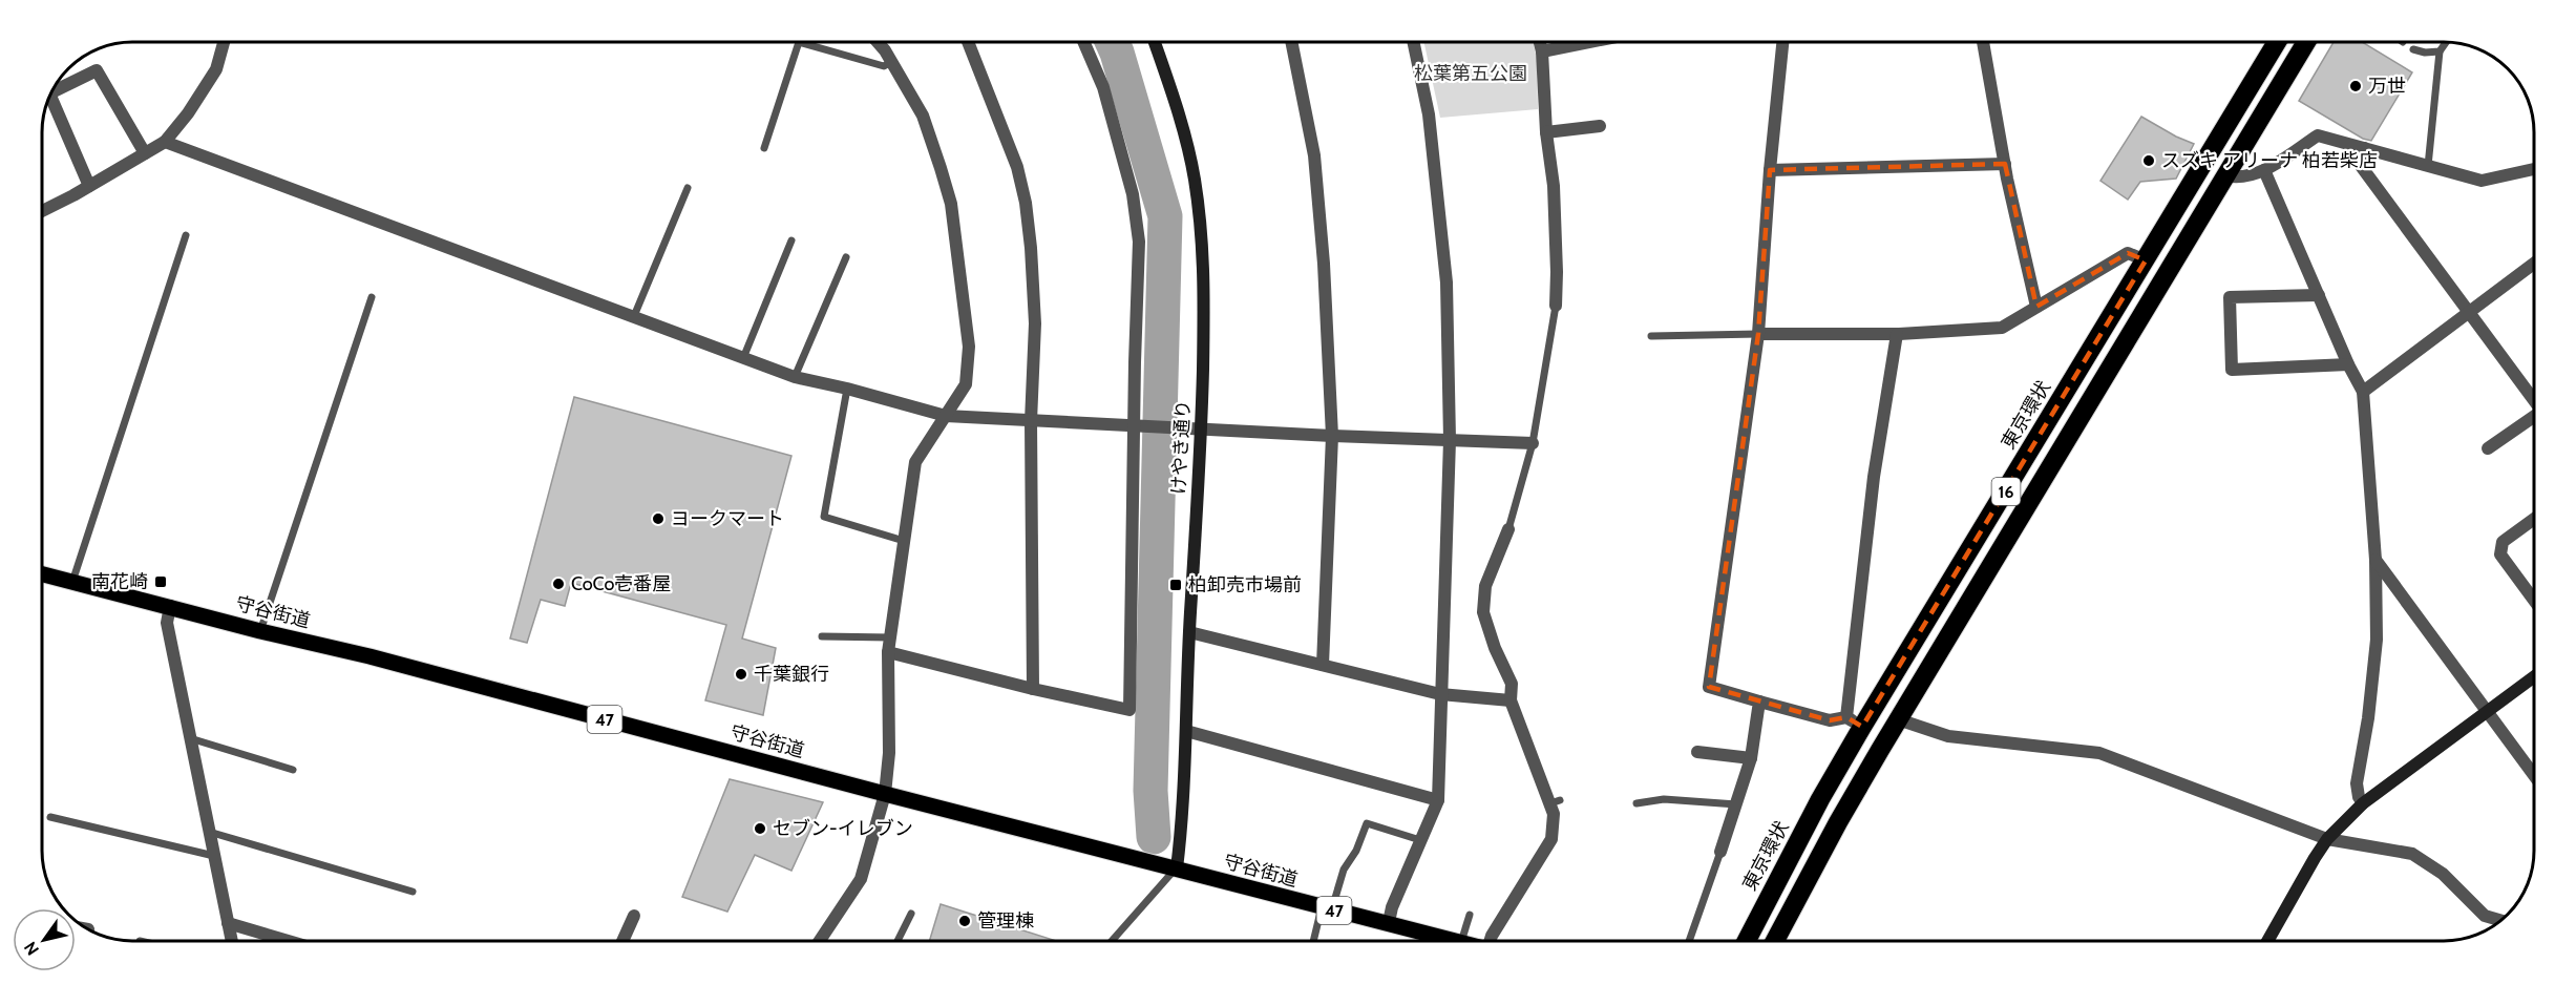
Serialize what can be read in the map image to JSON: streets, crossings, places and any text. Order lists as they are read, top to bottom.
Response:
{
  "streets": {
    "highway": ["東京環状", "16"],
    "main road": ["守谷街道", "47"],
    "street": ["けやき通り"]
  },
  "crossings": [
    ["けやき通り", "守谷街道"]
  ],
  "parks": ["松葉第五公園"],
  "places": {
    "other": [
      "万世",
      "スズキ アリーナ 柏若柴店",
      "ヨークマート",
      "CoCo壱番屋",
      "千葉銀行",
      "セブン-イレブン",
      "管理棟"
    ],
    "transit": ["南花崎", "柏卸売市場前"]
  },
  "north": "bottom left"
}
